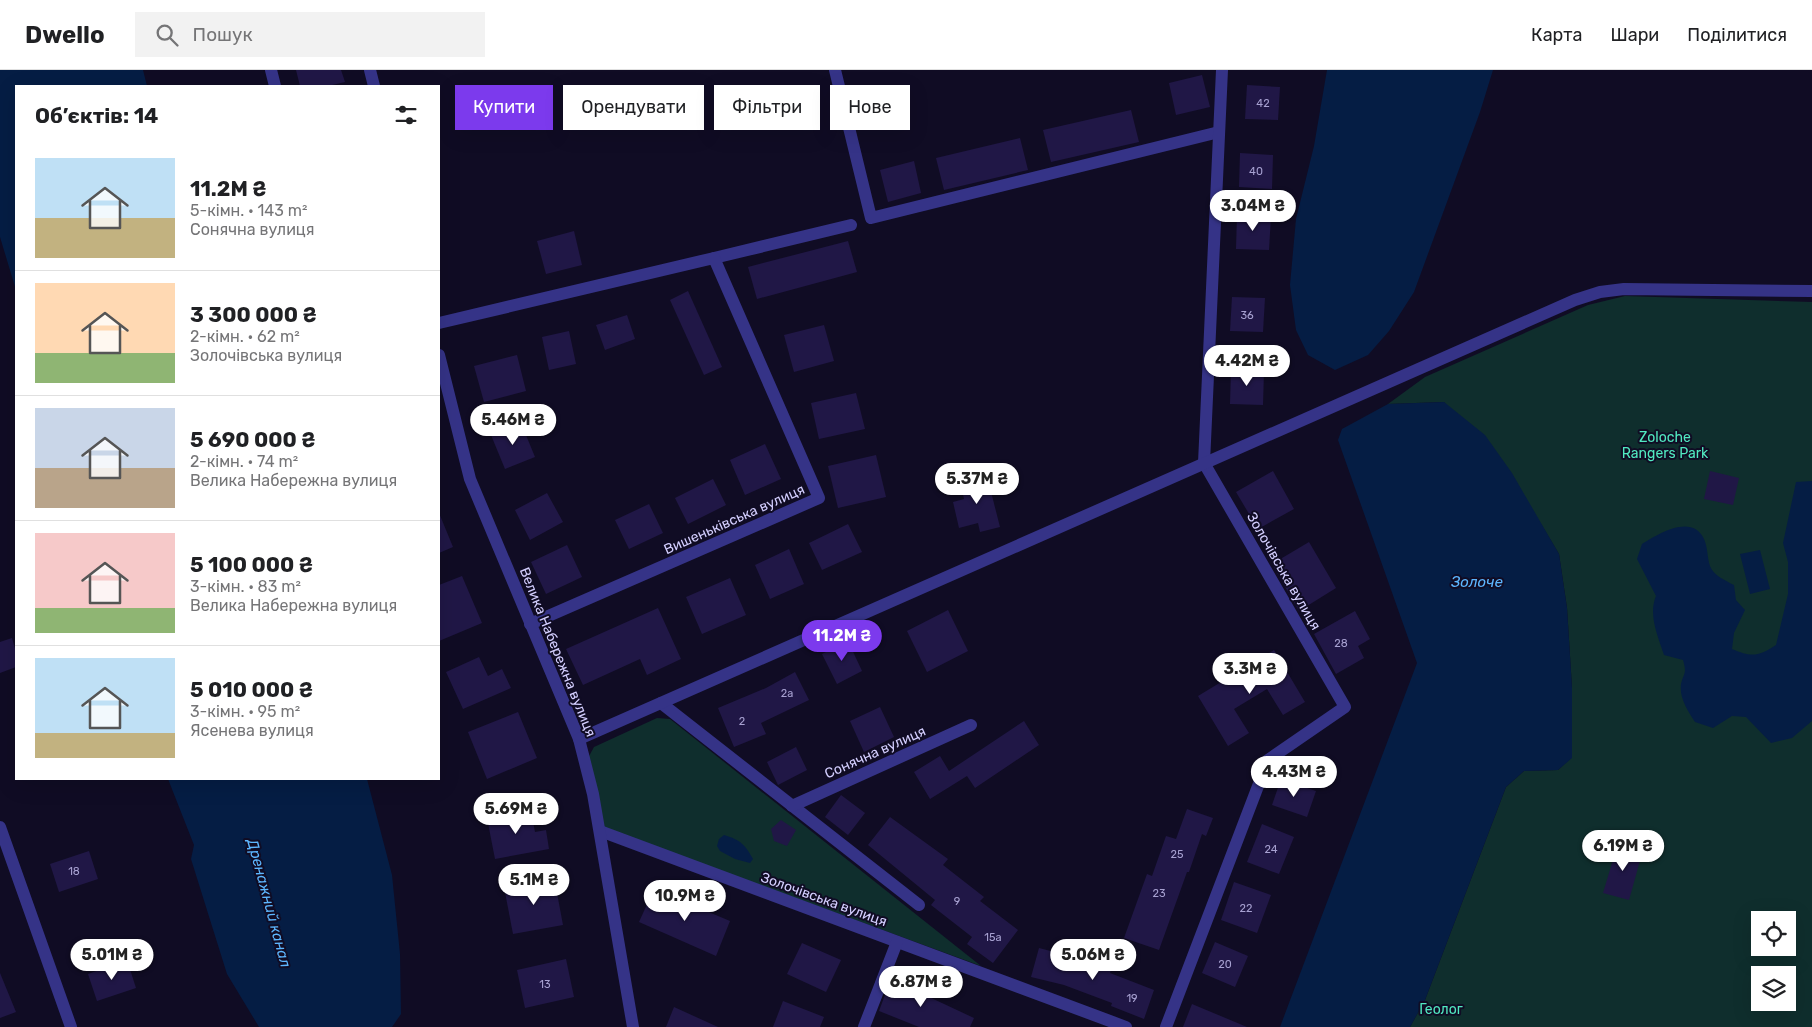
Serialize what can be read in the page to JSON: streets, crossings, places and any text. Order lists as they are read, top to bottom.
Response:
{
  "streets": {
    "street": [
      "Вишеньківська вулиця",
      "Золочівська вулиця",
      "Велика Набережна вулиця",
      "Сонячна вулиця"
    ]
  },
  "crossings": [
    ["Вишеньківська вулиця", "Велика Набережна вулиця"],
    ["Золочівська вулиця", "Велика Набережна вулиця"]
  ],
  "water": ["Золоче", "Дренажний канал"],
  "parks": ["Zoloche Rangers Park", "Геолог"],
  "house_numbers": [
    "42",
    "40",
    "36",
    "28",
    "2а",
    "2",
    "24",
    "25",
    "18",
    "23",
    "9",
    "22",
    "15а",
    "20",
    "13",
    "19"
  ],
  "page": {
    "header": "Dwello",
    "search": "Пошук",
    "nav": ["Карта", "Шари", "Поділитися"],
    "chip": [
      "Купити",
      "Орендувати",
      "Фільтри",
      "Нове"
    ],
    "heading": "Об’єктів: 14",
    "list": [
      {
        "name": "11.2M ₴",
        "note": "5-кімн. · 143 m² · Сонячна вулиця"
      },
      {
        "name": "3 300 000 ₴",
        "note": "2-кімн. · 62 m² · Золочівська вулиця"
      },
      {
        "name": "5 690 000 ₴",
        "note": "2-кімн. · 74 m² · Велика Набережна вулиця"
      },
      {
        "name": "5 100 000 ₴",
        "note": "3-кімн. · 83 m² · Велика Набережна вулиця"
      },
      {
        "name": "5 010 000 ₴",
        "note": "3-кімн. · 95 m² · Ясенева вулиця"
      }
    ],
    "price": [
      "3.04M ₴",
      "4.42M ₴",
      "5.46M ₴",
      "5.37M ₴",
      "11.2M ₴",
      "3.3M ₴",
      "4.43M ₴",
      "5.69M ₴",
      "6.19M ₴",
      "5.1M ₴",
      "10.9M ₴",
      "5.01M ₴",
      "5.06M ₴",
      "6.87M ₴"
    ]
  }
}
